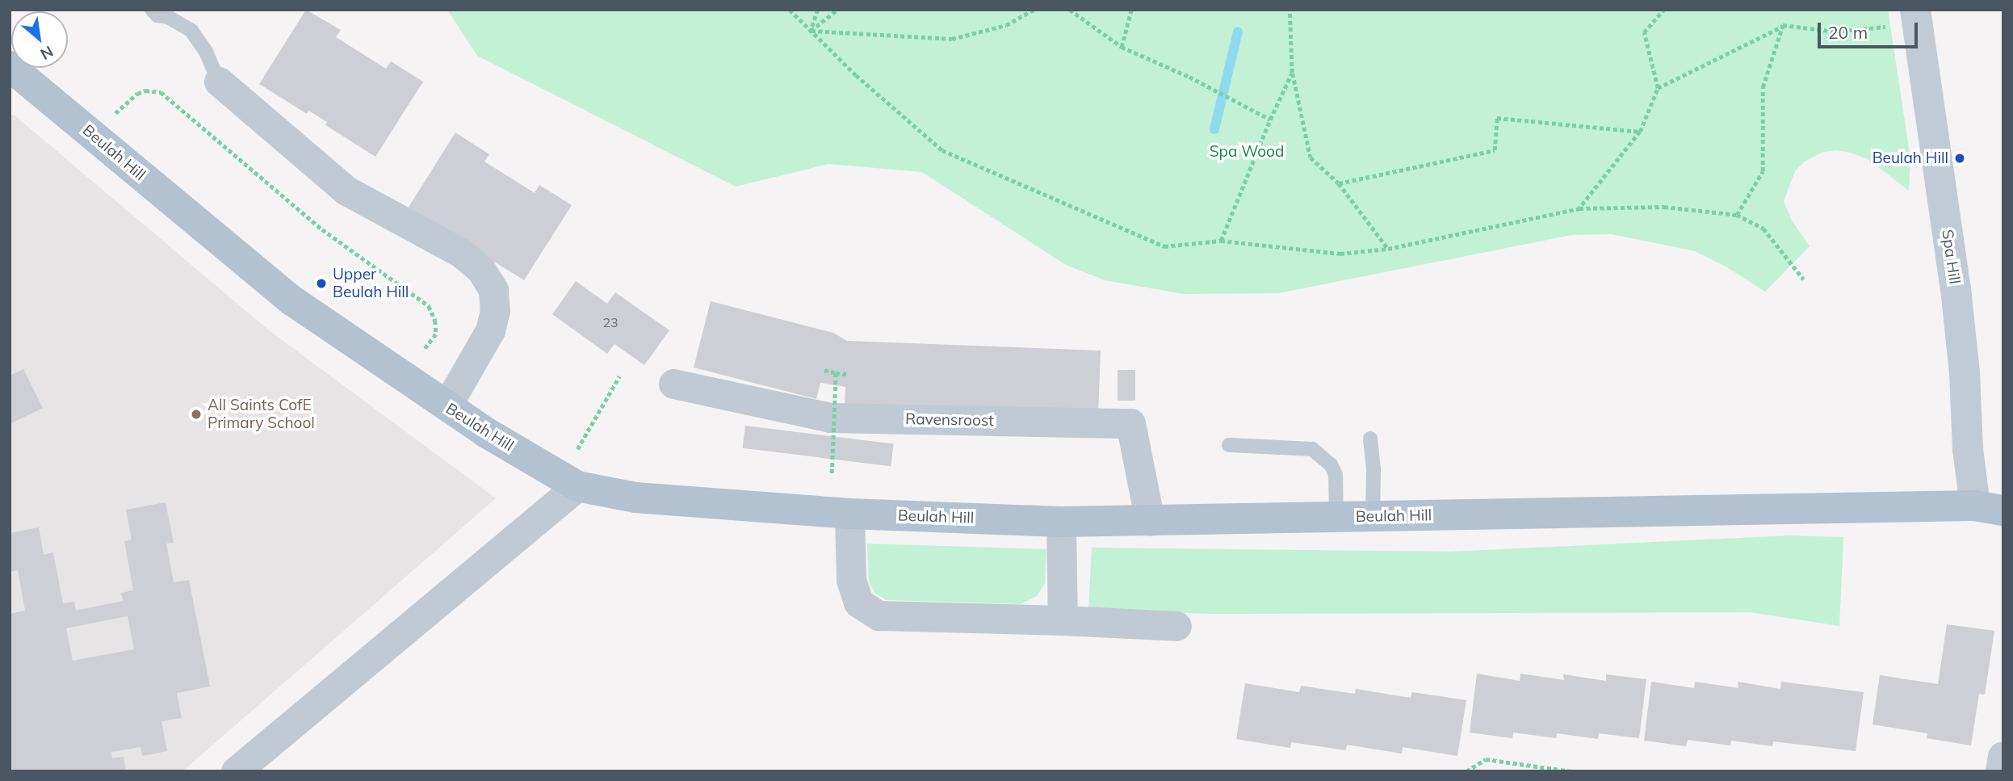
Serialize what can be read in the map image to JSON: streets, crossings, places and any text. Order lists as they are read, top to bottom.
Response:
{
  "streets": {
    "main road": ["Beulah Hill"],
    "street": ["Spa Hill", "Ravensroost"]
  },
  "crossings": [
    ["Beulah Hill", "Spa Hill"],
    ["Beulah Hill", "Ravensroost"]
  ],
  "parks": ["Spa Wood"],
  "places": ["Beulah Hill", "Upper Beulah Hill", "All Saints CofE Primary School"],
  "house_numbers": ["23"],
  "scale_bar": "20 m",
  "north": "bottom right"
}
